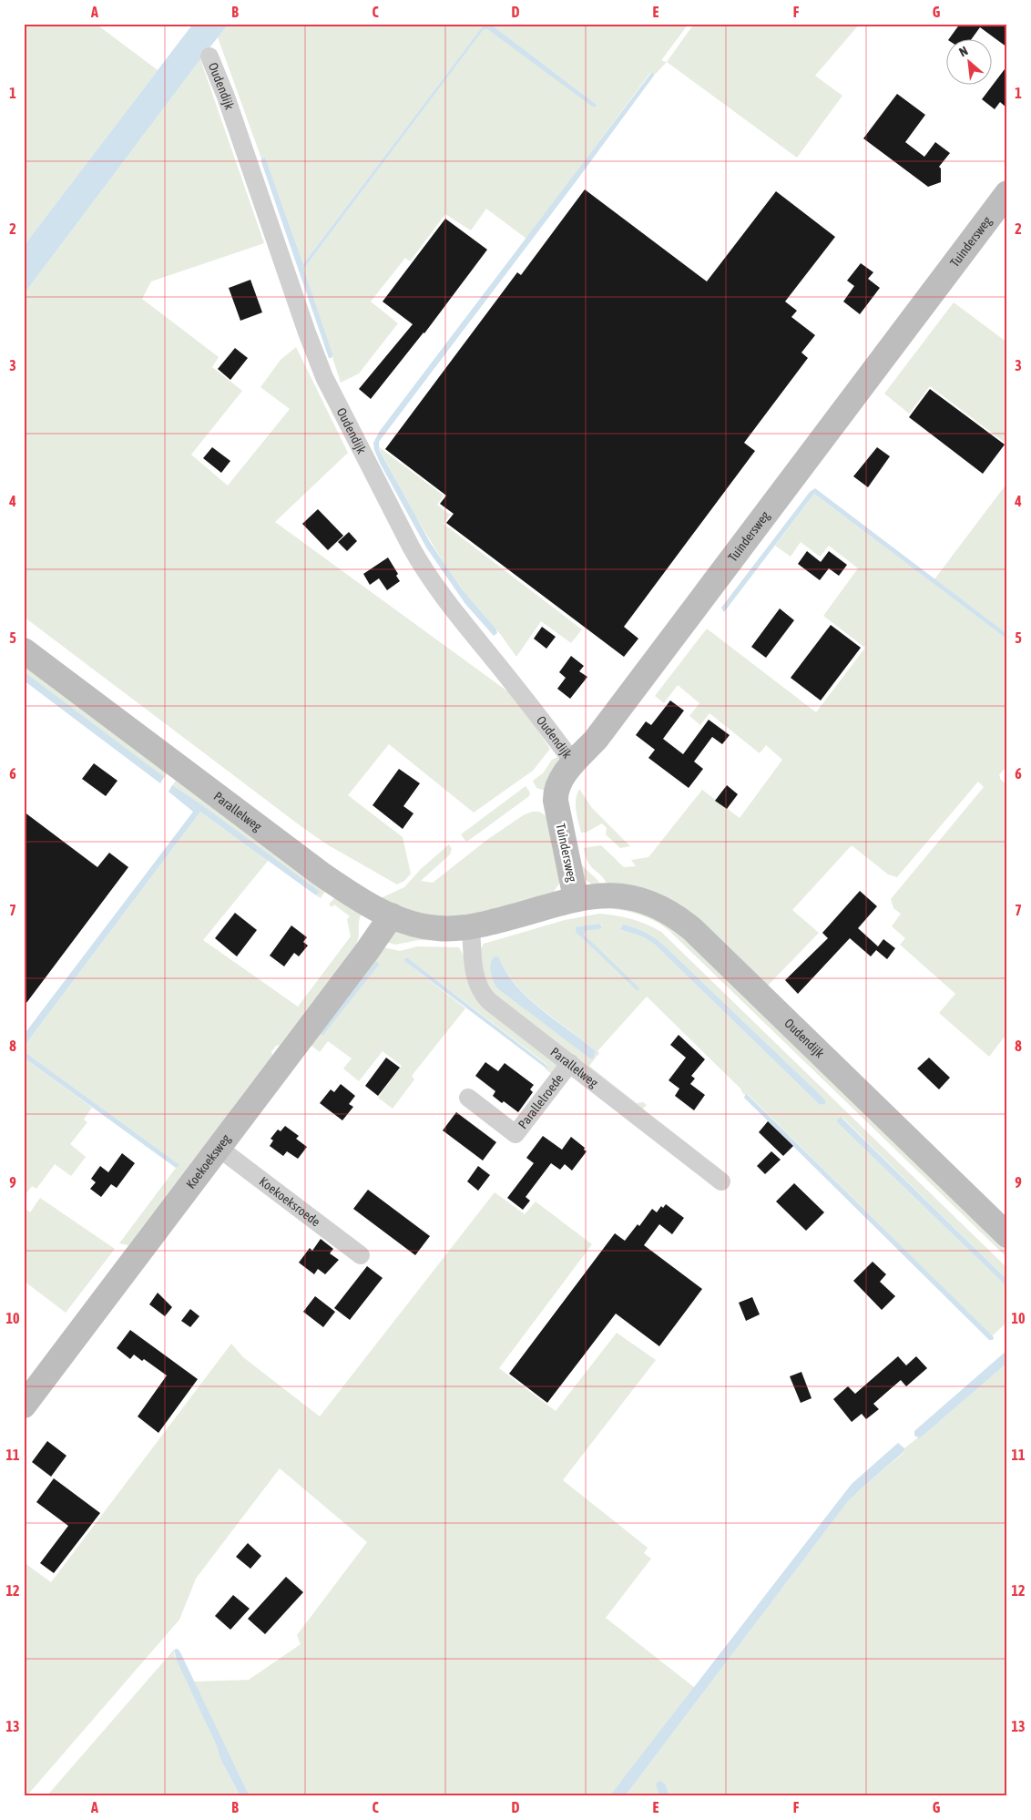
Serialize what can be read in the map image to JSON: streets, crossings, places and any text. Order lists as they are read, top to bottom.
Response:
{
  "streets": {
    "street": [
      "Oudendijk",
      "Tuindersweg",
      "Parallelweg",
      "Parallelroede",
      "Koekoeksweg",
      "Koekoeksroede"
    ]
  },
  "crossings": [
    ["Oudendijk", "Tuindersweg"],
    ["Oudendijk", "Parallelweg"],
    ["Tuindersweg", "Parallelweg"],
    ["Parallelweg", "Parallelroede"],
    ["Parallelweg", "Koekoeksweg"],
    ["Koekoeksweg", "Koekoeksroede"]
  ],
  "north": "top left",
  "grid": {
    "columns": [
      "A",
      "B",
      "C",
      "D",
      "E",
      "F",
      "G"
    ],
    "rows": [
      "1",
      "2",
      "3",
      "4",
      "5",
      "6",
      "7",
      "8",
      "9",
      "10",
      "11",
      "12",
      "13"
    ]
  }
}
